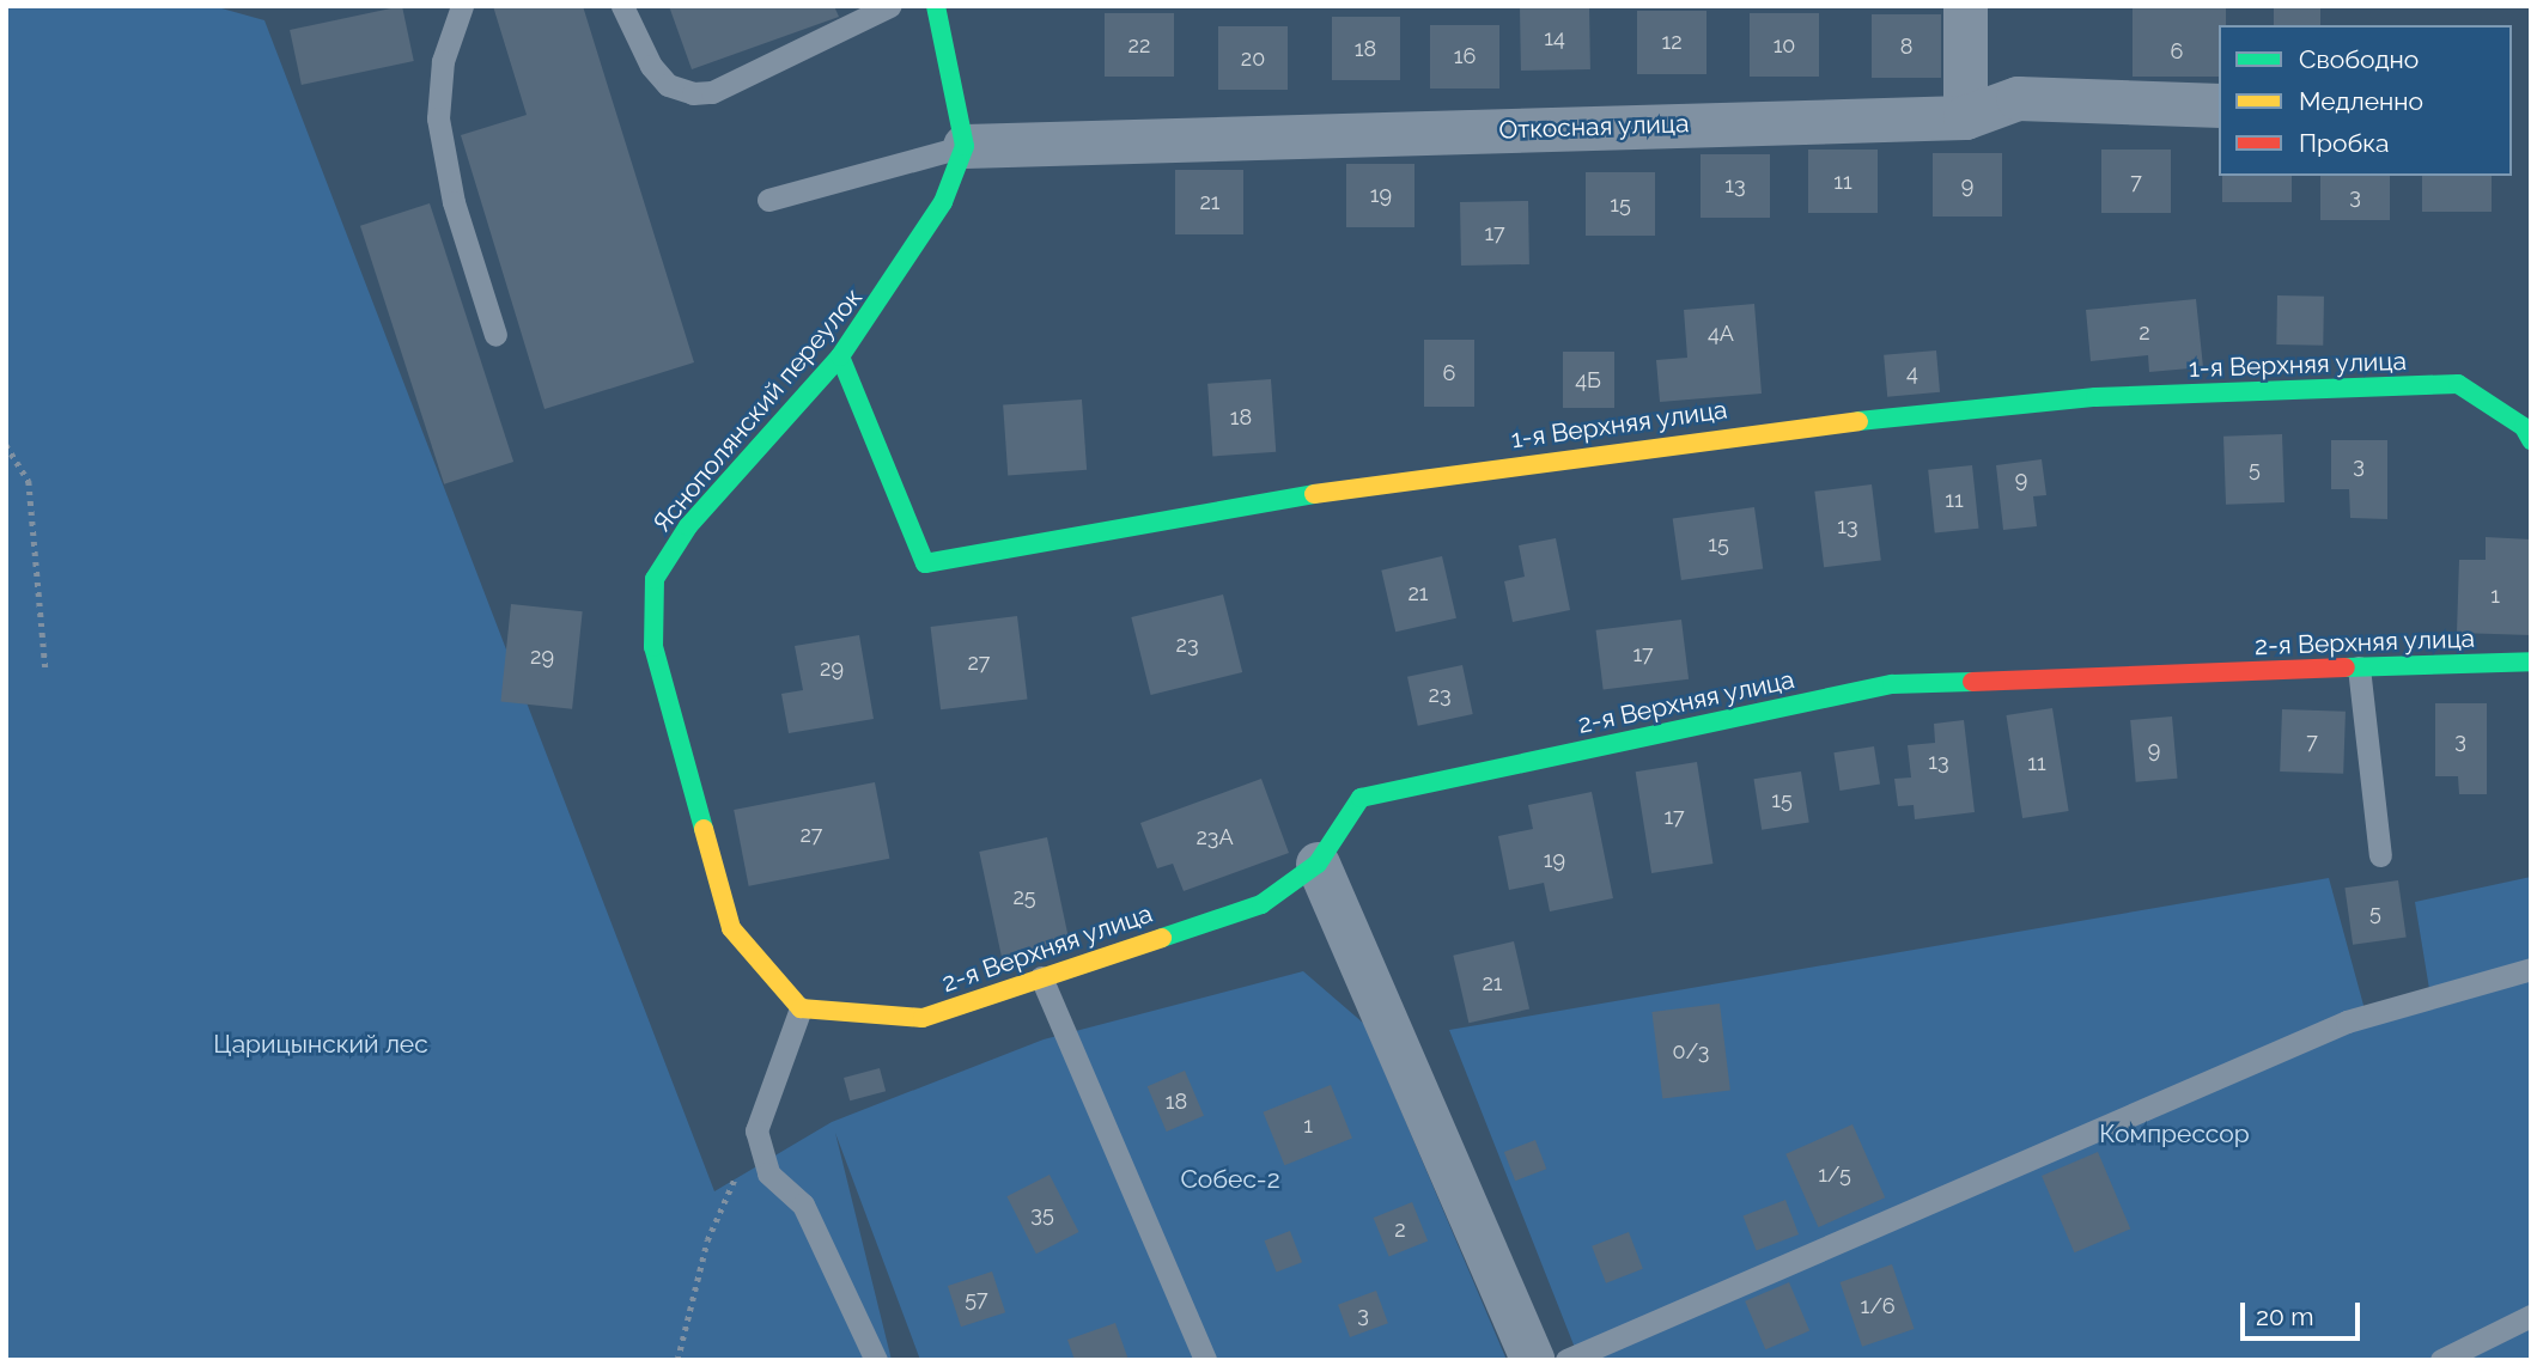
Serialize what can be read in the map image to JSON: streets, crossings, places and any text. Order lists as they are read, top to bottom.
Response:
{
  "streets": {
    "street": [
      "Откосная улица",
      "1-я Верхняя улица",
      "Яснополянский переулок",
      "2-я Верхняя улица"
    ]
  },
  "crossings": [
    ["Откосная улица", "Яснополянский переулок"],
    ["1-я Верхняя улица", "Яснополянский переулок"],
    ["Яснополянский переулок", "2-я Верхняя улица"]
  ],
  "parks": ["Царицынский лес", "Компрессор", "Собес-2"],
  "house_numbers": [
    "14",
    "12",
    "22",
    "10",
    "8",
    "18",
    "6",
    "16",
    "20",
    "11",
    "7",
    "13",
    "9",
    "19",
    "3",
    "21",
    "15",
    "17",
    "2",
    "4А",
    "6",
    "4",
    "4Б",
    "18",
    "3",
    "5",
    "9",
    "11",
    "13",
    "15",
    "21",
    "1",
    "23",
    "17",
    "29",
    "27",
    "29",
    "23",
    "3",
    "7",
    "9",
    "13",
    "11",
    "15",
    "17",
    "27",
    "23А",
    "19",
    "25",
    "5",
    "21",
    "0/3",
    "18",
    "1",
    "1/5",
    "35",
    "2",
    "57",
    "1/6",
    "3"
  ],
  "legend": ["Свободно", "Медленно", "Пробка"],
  "scale_bar": "20 m"
}
